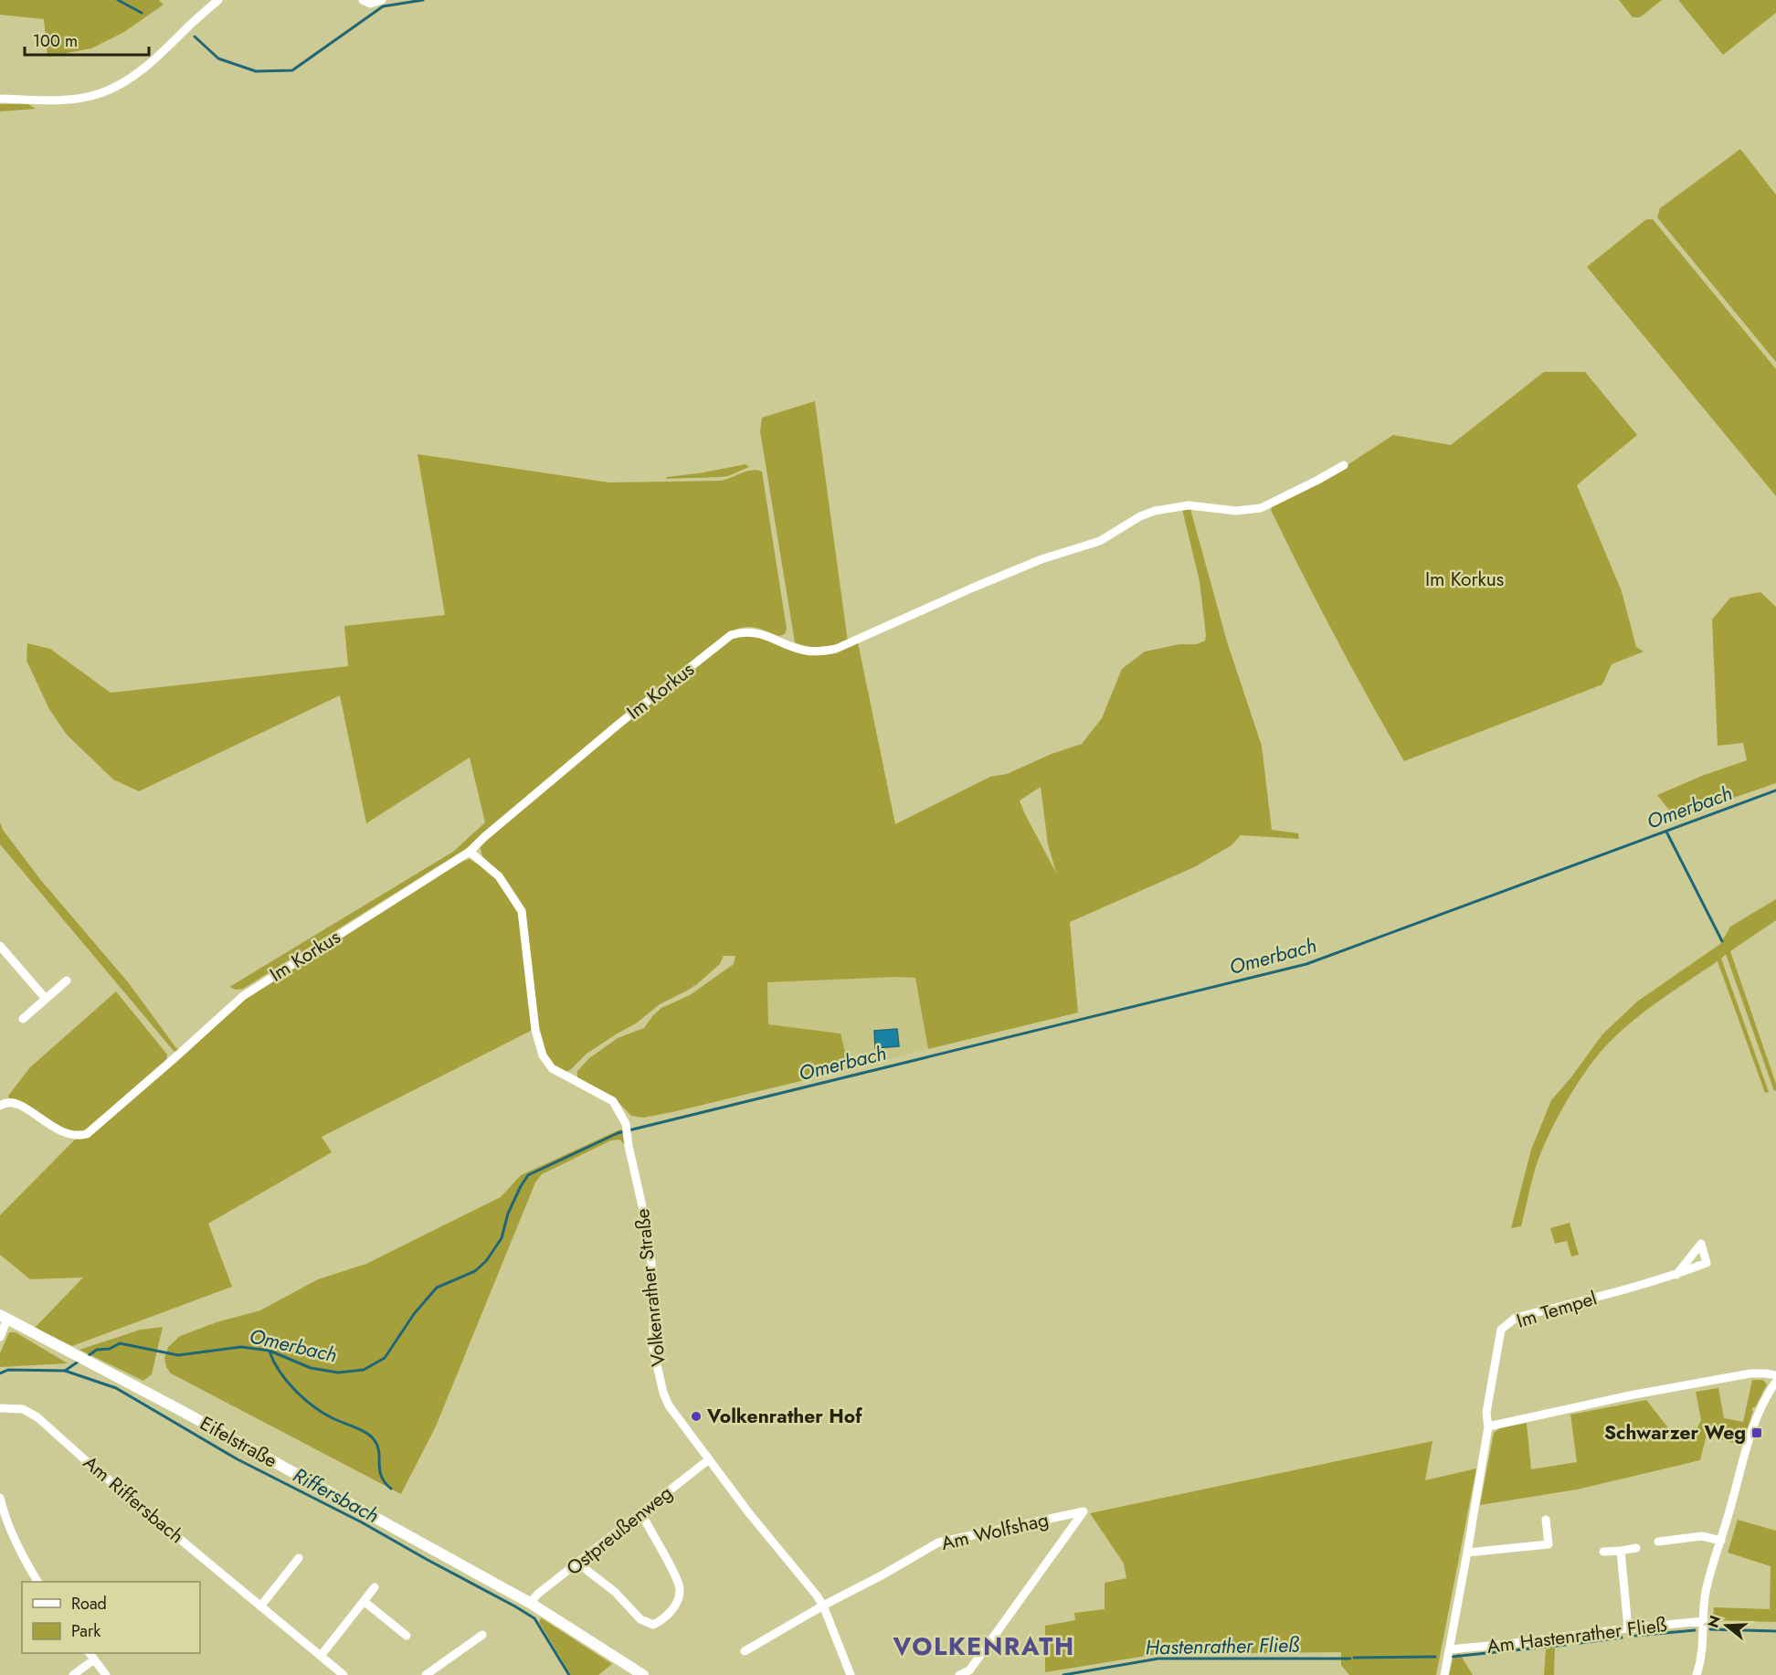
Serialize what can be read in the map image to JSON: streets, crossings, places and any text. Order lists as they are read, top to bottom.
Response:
{
  "streets": {
    "main road": ["Eifelstraße"],
    "street": [
      "Im Korkus",
      "Volkenrather Straße",
      "Im Tempel",
      "Am Riffersbach",
      "Ostpreußenweg",
      "Am Wolfshag",
      "Am Hastenrather Fließ"
    ]
  },
  "crossings": [
    ["Im Korkus", "Volkenrather Straße"],
    ["Volkenrather Straße", "Ostpreußenweg"],
    ["Volkenrather Straße", "Am Wolfshag"],
    ["Im Tempel", "Am Hastenrather Fließ"],
    ["Eifelstraße", "Ostpreußenweg"]
  ],
  "districts": ["VOLKENRATH"],
  "water": ["Omerbach", "Riffersbach", "Hastenrather Fließ"],
  "parks": ["Im Korkus"],
  "places": {
    "other": ["Volkenrather Hof"],
    "transit": ["Schwarzer Weg"]
  },
  "legend": ["Road", "Park"],
  "scale_bar": "100 m",
  "north": "left"
}
